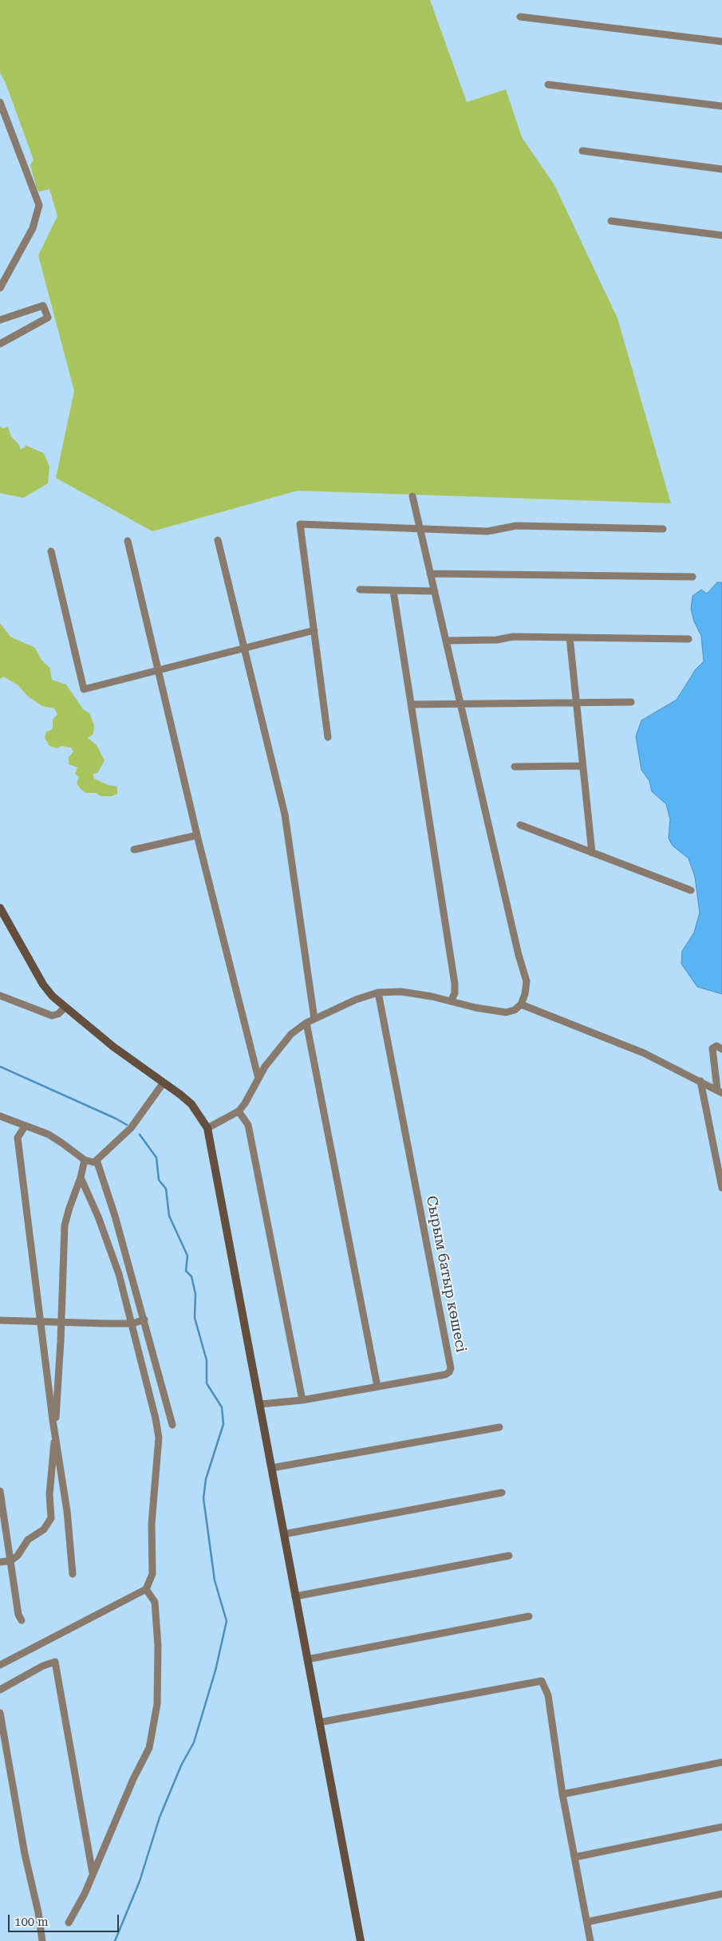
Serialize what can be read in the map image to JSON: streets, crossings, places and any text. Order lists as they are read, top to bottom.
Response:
{
  "streets": {
    "street": ["Сырым батыр көшесі"]
  },
  "scale_bar": "100 m"
}
